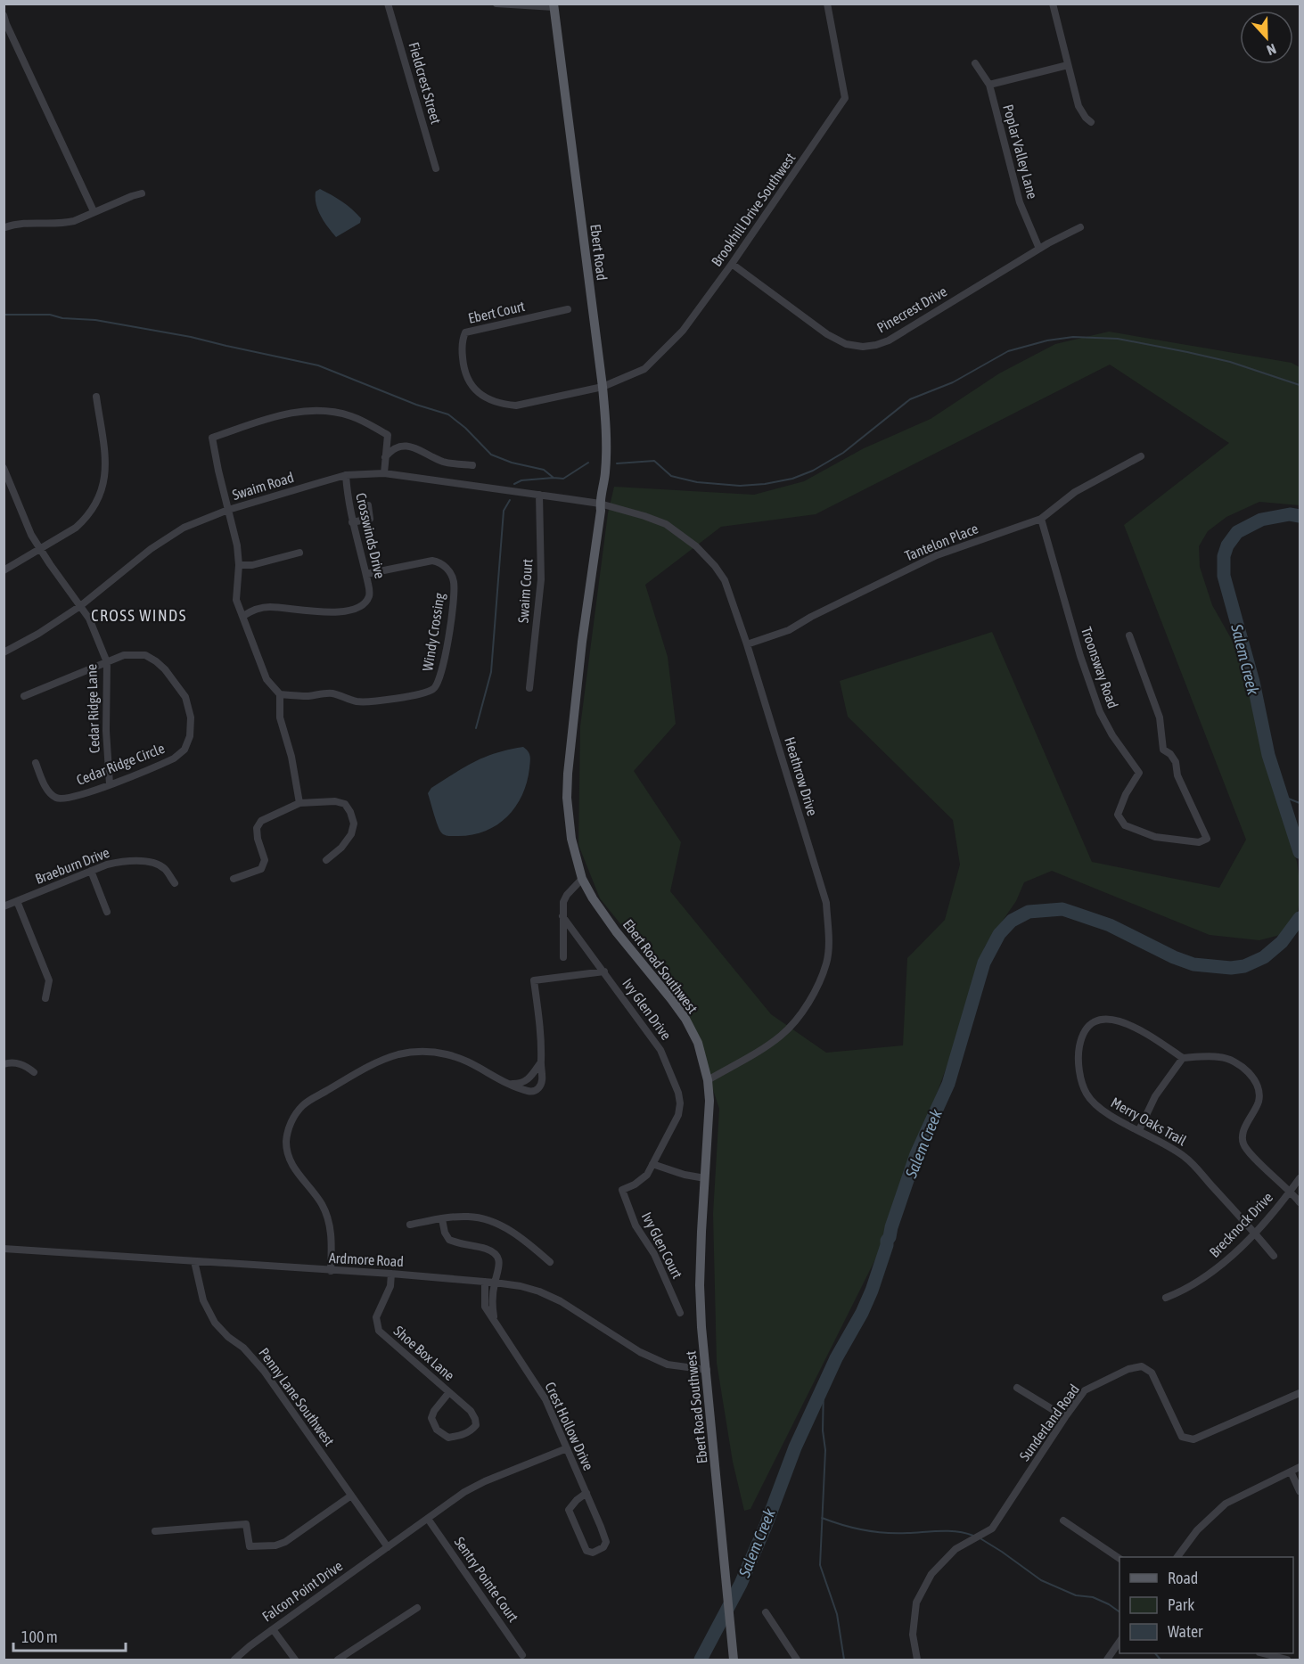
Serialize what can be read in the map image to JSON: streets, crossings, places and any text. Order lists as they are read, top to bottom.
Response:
{
  "streets": {
    "main road": ["Ebert Road", "Ebert Road Southwest"],
    "street": [
      "Fieldcrest Street",
      "Poplar Valley Lane",
      "Brookhill Drive Southwest",
      "Pinecrest Drive",
      "Ebert Court",
      "Swaim Road",
      "Crosswinds Drive",
      "Tantelon Place",
      "Swaim Court",
      "Windy Crossing",
      "Troonsway Road",
      "Cedar Ridge Lane",
      "Cedar Ridge Circle",
      "Heathrow Drive",
      "Braeburn Drive",
      "Ivy Glen Drive",
      "Merry Oaks Trail",
      "Brecknock Drive",
      "Ivy Glen Court",
      "Ardmore Road",
      "Shoe Box Lane",
      "Penny Lane Southwest",
      "Sunderland Road",
      "Crest Hollow Drive",
      "Sentry Pointe Court",
      "Falcon Point Drive"
    ]
  },
  "crossings": [
    ["Poplar Valley Lane", "Pinecrest Drive"],
    ["Brookhill Drive Southwest", "Ebert Road"],
    ["Brookhill Drive Southwest", "Pinecrest Drive"],
    ["Brookhill Drive Southwest", "Ebert Court"],
    ["Ebert Road", "Ebert Court"],
    ["Ebert Road", "Swaim Road"],
    ["Ebert Road", "Heathrow Drive"],
    ["Ebert Road", "Ebert Road Southwest"],
    ["Swaim Road", "Crosswinds Drive"],
    ["Swaim Road", "Swaim Court"],
    ["Swaim Road", "Cedar Ridge Lane"],
    ["Swaim Road", "Heathrow Drive"],
    ["Swaim Road", "Ebert Road Southwest"],
    ["Crosswinds Drive", "Windy Crossing"],
    ["Tantelon Place", "Troonsway Road"],
    ["Tantelon Place", "Heathrow Drive"],
    ["Cedar Ridge Lane", "Cedar Ridge Circle"],
    ["Heathrow Drive", "Ebert Road Southwest"],
    ["Ebert Road Southwest", "Ardmore Road"],
    ["Ivy Glen Drive", "Ivy Glen Court"],
    ["Merry Oaks Trail", "Brecknock Drive"],
    ["Ardmore Road", "Shoe Box Lane"],
    ["Ardmore Road", "Penny Lane Southwest"],
    ["Ardmore Road", "Crest Hollow Drive"],
    ["Penny Lane Southwest", "Falcon Point Drive"],
    ["Crest Hollow Drive", "Falcon Point Drive"],
    ["Sentry Pointe Court", "Falcon Point Drive"]
  ],
  "districts": ["CROSS WINDS"],
  "water": ["Salem Creek"],
  "legend": ["Road", "Park", "Water"],
  "scale_bar": "100 m",
  "north": "bottom"
}
